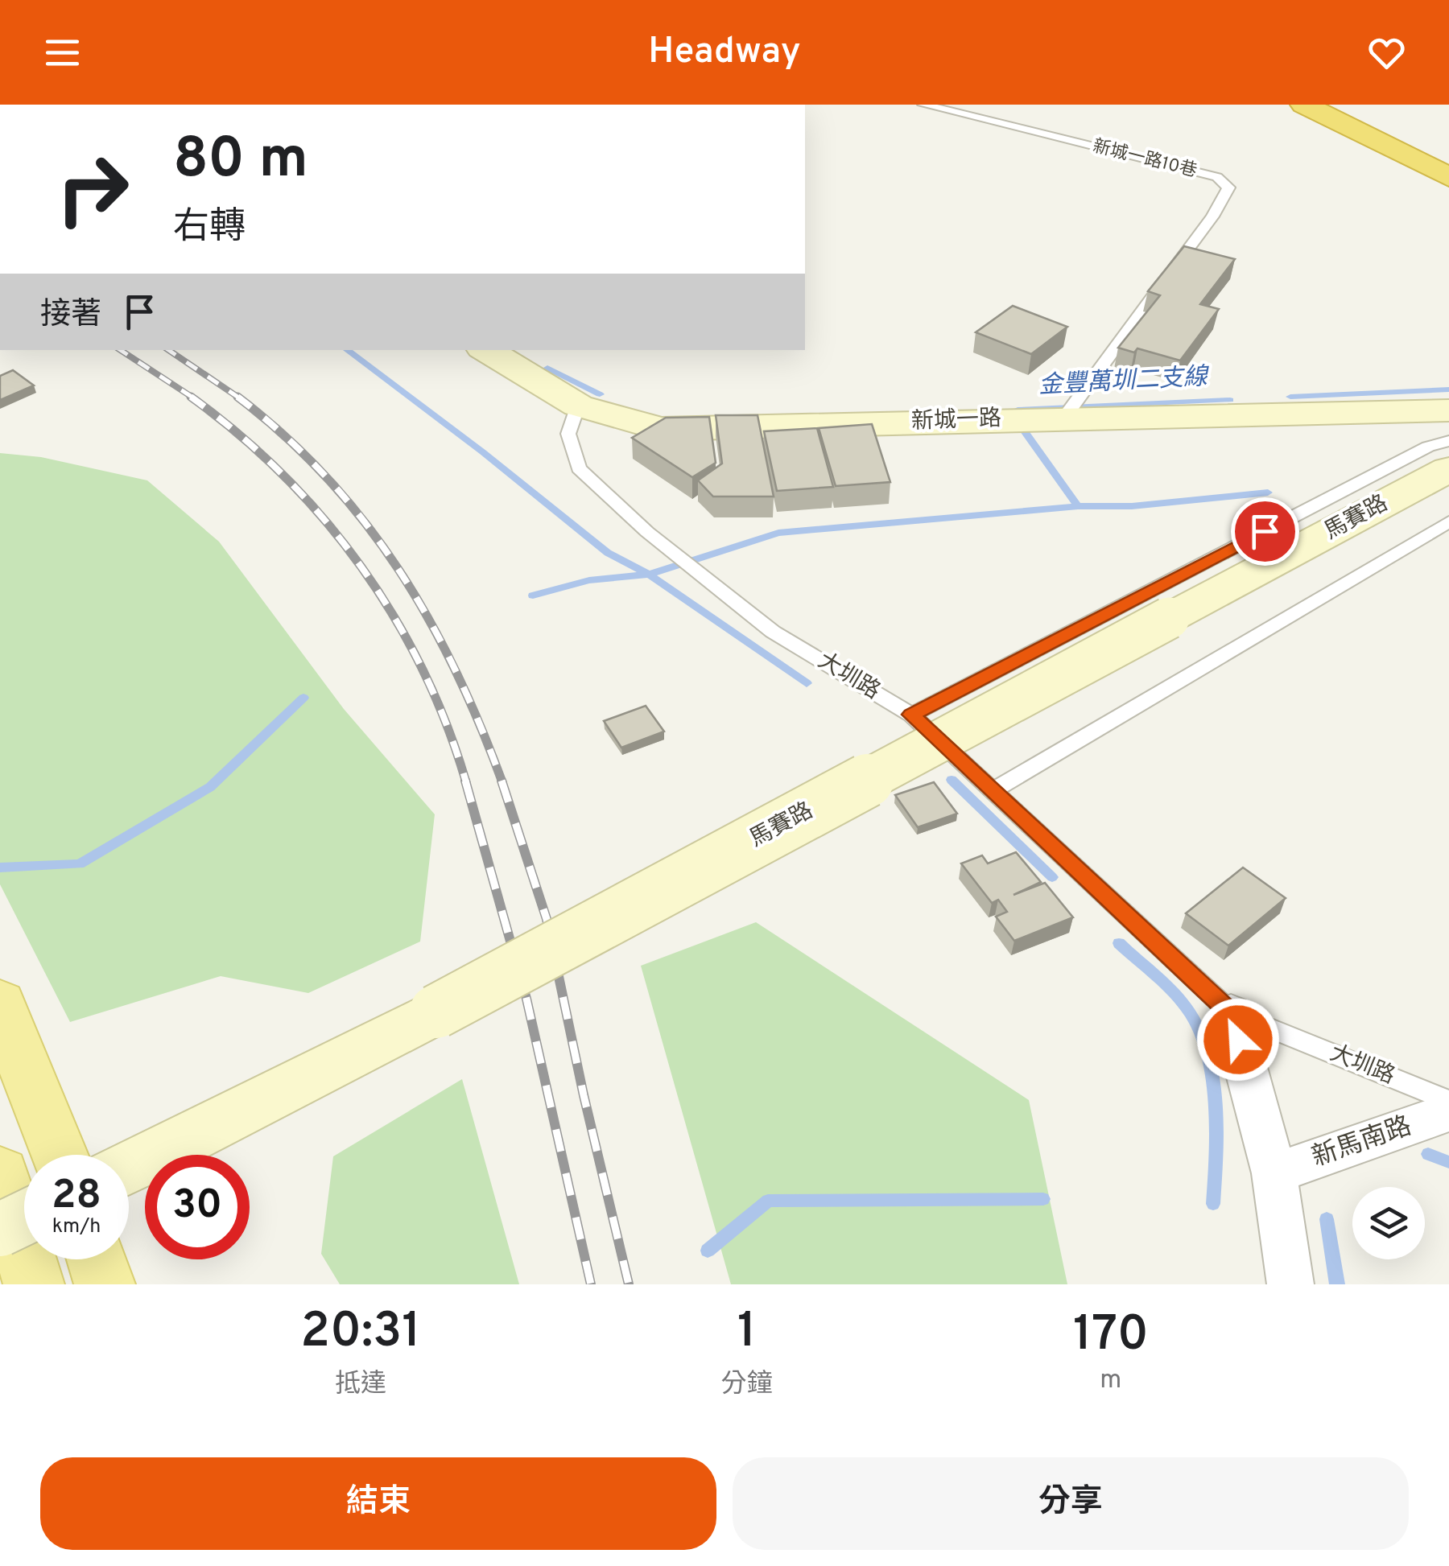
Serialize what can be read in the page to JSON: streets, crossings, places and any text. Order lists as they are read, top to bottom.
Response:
{
  "streets": {
    "street": ["新城一路", "馬賽路", "新馬南路"],
    "lane": ["新城一路10巷", "大圳路"]
  },
  "crossings": [
    ["新城一路10巷", "新城一路"],
    ["新城一路", "大圳路"]
  ],
  "water": ["金豐萬圳二支線"],
  "page": {
    "header": "Headway",
    "turn": ["80 m", "右轉"],
    "then": "接著",
    "speed": "28 km/h",
    "limit": "30",
    "eta": [
      "20:31",
      "抵達",
      "1",
      "分鐘",
      "170",
      "m"
    ],
    "buttons": ["結束", "分享"]
  }
}
